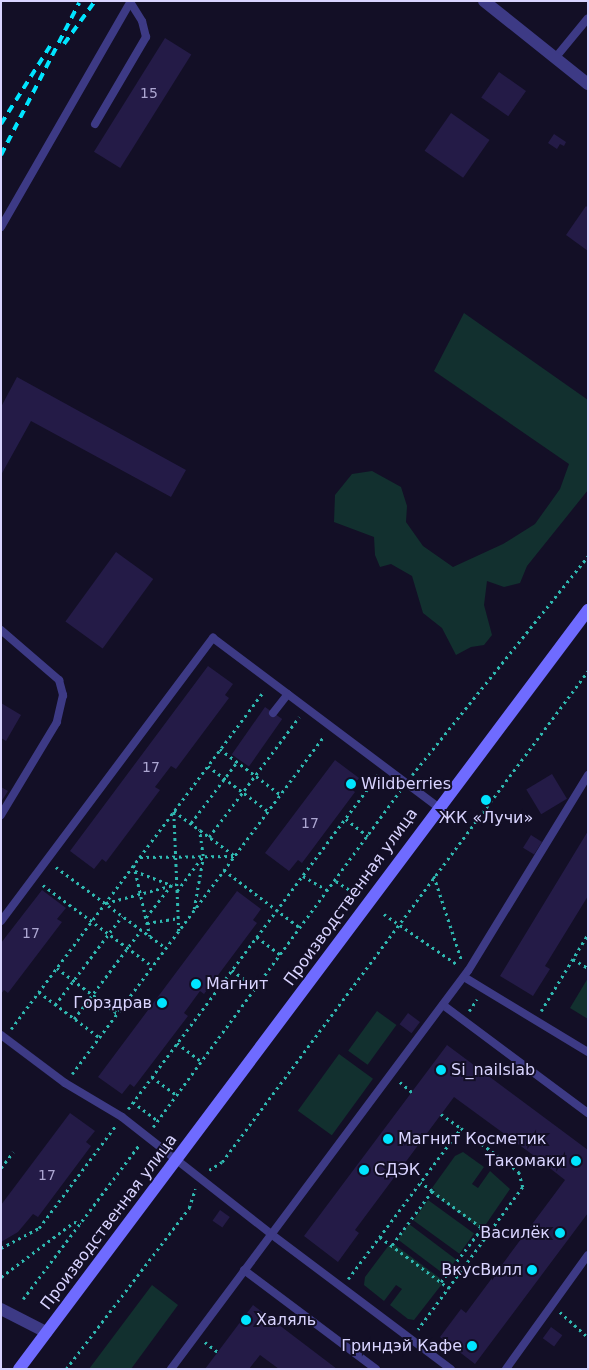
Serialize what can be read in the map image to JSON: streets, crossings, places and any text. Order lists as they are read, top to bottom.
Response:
{
  "streets": {
    "main road": ["Производственная улица"]
  },
  "places": [
    "Wildberries",
    "ЖК «Лучи»",
    "Магнит",
    "Горздрав",
    "Si_nailslab",
    "Магнит Косметик",
    "Такомаки",
    "СДЭК",
    "Василёк",
    "ВкусВилл",
    "Халяль",
    "Гриндэй Кафе"
  ],
  "house_numbers": [
    "15",
    "17",
    "17",
    "17",
    "17"
  ]
}
